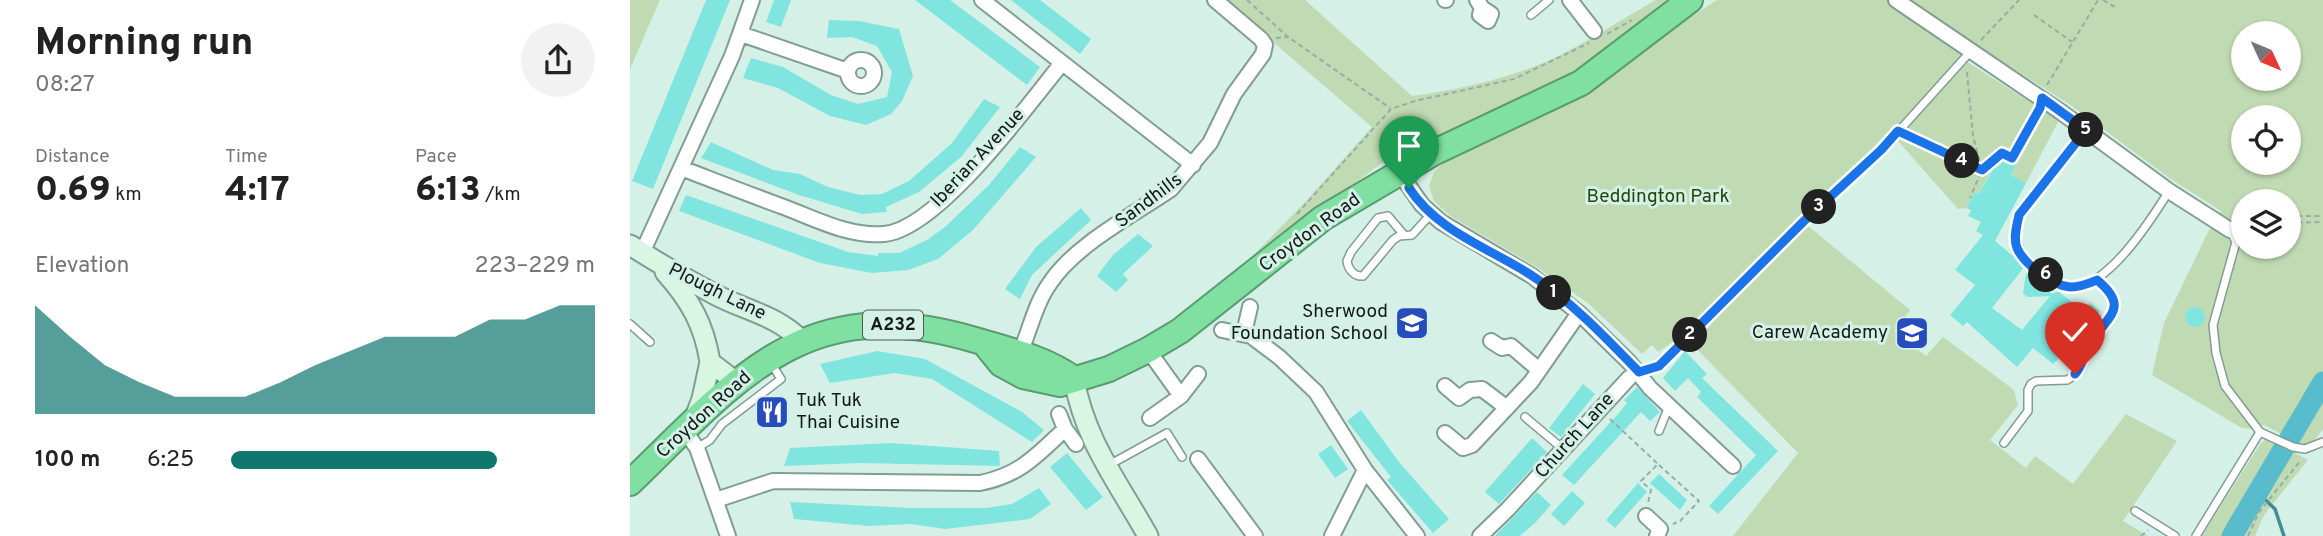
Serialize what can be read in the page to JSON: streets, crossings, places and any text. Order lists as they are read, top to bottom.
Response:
{
  "streets": {
    "highway": ["Croydon Road", "A232"],
    "main road": ["Plough Lane"],
    "street": ["Iberian Avenue", "Sandhills", "Church Lane"]
  },
  "crossings": [
    ["Sandhills", "Croydon Road"],
    ["Croydon Road", "Plough Lane"]
  ],
  "parks": ["Beddington Park"],
  "places": {
    "school or university": ["Sherwood Foundation School", "Carew Academy"],
    "restaurant": ["Tuk Tuk Thai Cuisine"]
  },
  "north": "bottom right",
  "page": {
    "heading": ["Morning run", "08:27"],
    "pins": [
      "5",
      "4",
      "3",
      "6",
      "1",
      "2"
    ],
    "stats": [
      ["Distance", "0.69 km"],
      ["Time", "4:17"],
      ["Pace", "6:13 /km"]
    ],
    "chart": ["Elevation", "223–229 m"],
    "list": [
      {
        "name": "100 m",
        "note": "6:25"
      }
    ]
  }
}
